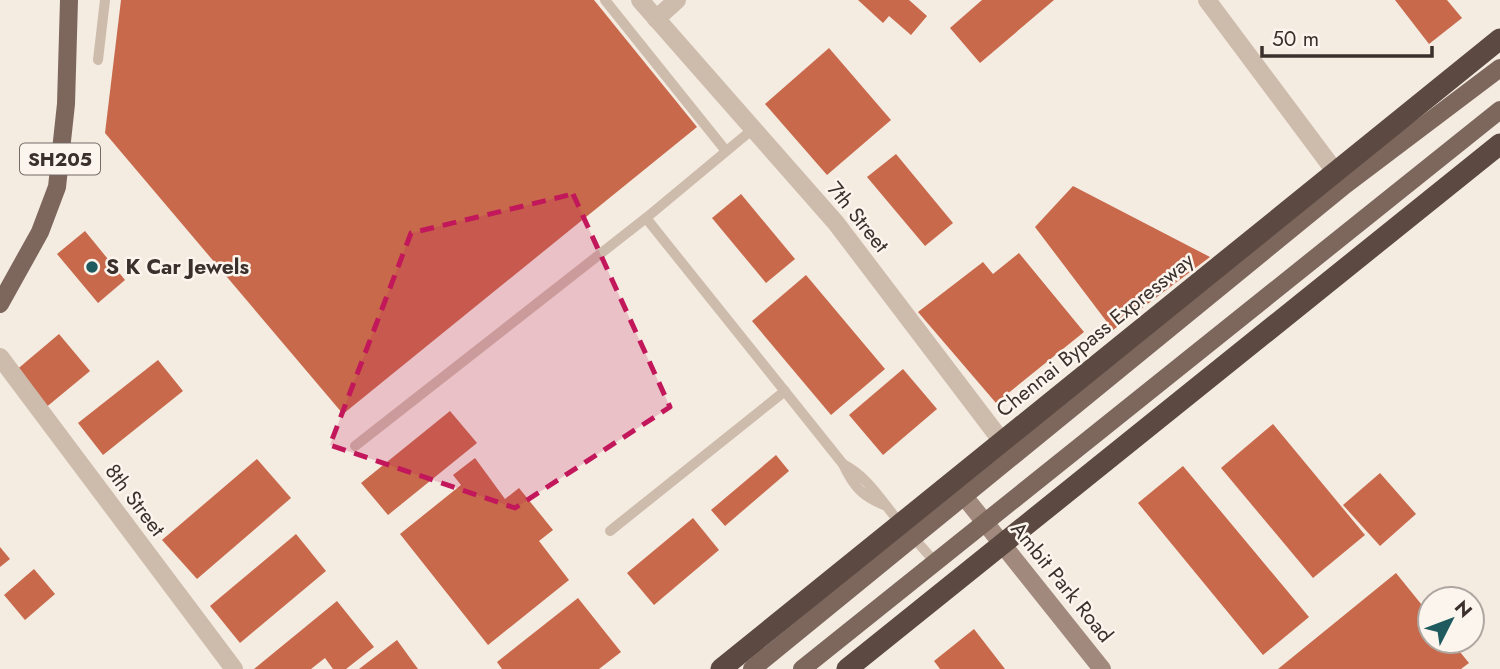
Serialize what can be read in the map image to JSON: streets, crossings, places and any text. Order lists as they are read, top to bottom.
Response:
{
  "streets": {
    "highway": ["Chennai Bypass Expressway"],
    "main road": ["SH205"],
    "street": ["7th Street", "8th Street", "Ambit Park Road"]
  },
  "places": ["S K Car Jewels"],
  "scale_bar": "50 m",
  "north": "top right"
}
